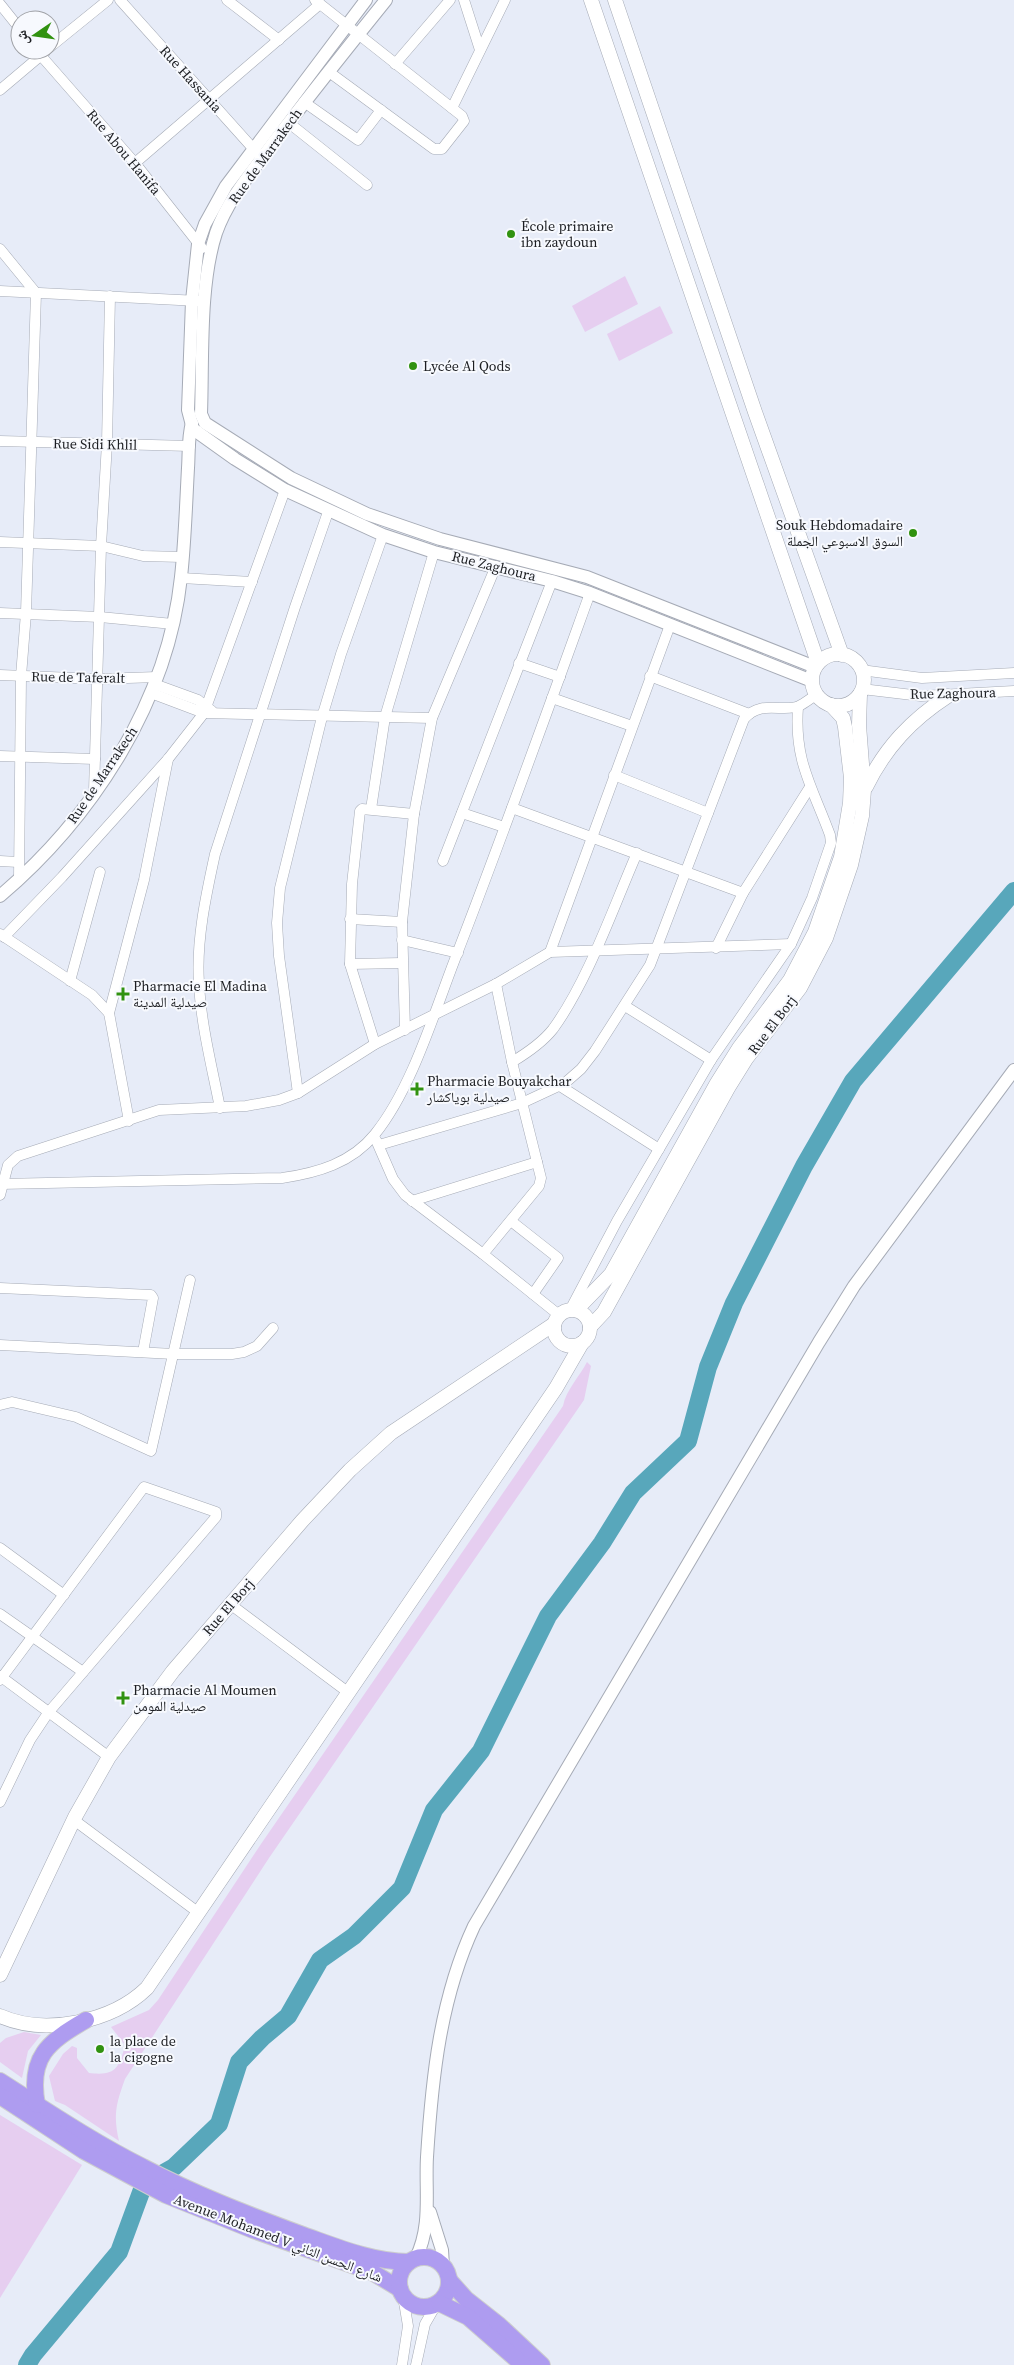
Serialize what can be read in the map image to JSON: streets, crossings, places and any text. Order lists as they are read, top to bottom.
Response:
{
  "streets": {
    "highway": ["Avenue Mohamed V شارع الحسن الثاني"],
    "main road": ["Rue El Borj"],
    "street": [
      "Rue Hassania",
      "Rue Abou Hanifa",
      "Rue de Marrakech",
      "Rue Sidi Khlil",
      "Rue Zaghoura",
      "Rue de Taferalt"
    ]
  },
  "crossings": [
    ["Rue Hassania", "Rue de Marrakech"],
    ["Rue Abou Hanifa", "Rue de Marrakech"],
    ["Rue de Marrakech", "Rue Sidi Khlil"],
    ["Rue de Marrakech", "Rue Zaghoura"],
    ["Rue de Marrakech", "Rue de Taferalt"],
    ["Rue Zaghoura", "Rue El Borj"]
  ],
  "places": {
    "other": [
      "École primaire ibn zaydoun",
      "Lycée Al Qods",
      "Souk Hebdomadaire السوق الاسبوعي الجملة",
      "la place de la cigogne"
    ],
    "health": ["Pharmacie El Madina صيدلية المدينة", "Pharmacie Bouyakchar صيدلية بوياكشار", "Pharmacie Al Moumen صيدلية المومن"]
  },
  "north": "left"
}
